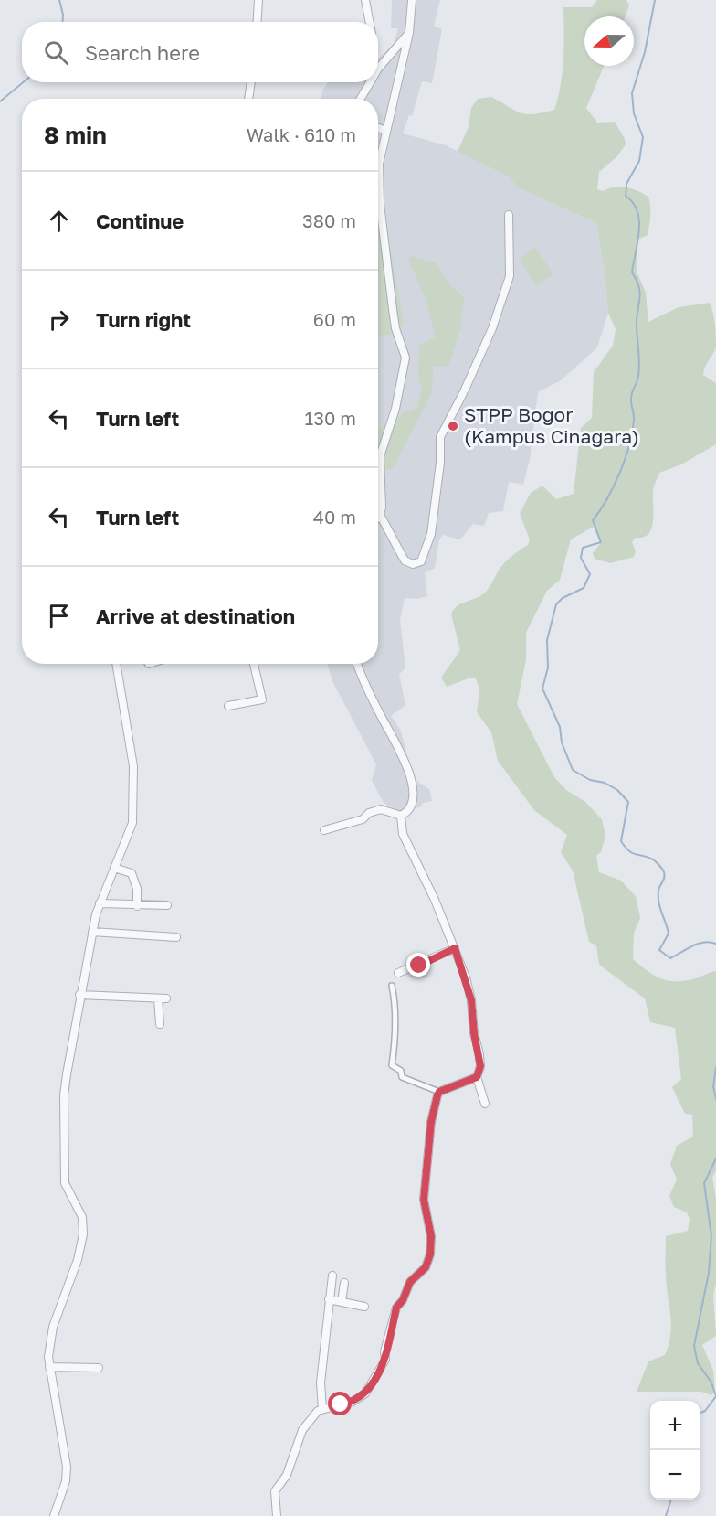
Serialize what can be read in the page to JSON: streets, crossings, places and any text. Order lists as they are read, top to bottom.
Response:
{
  "places": ["STPP Bogor (Kampus Cinagara)"],
  "north": "left",
  "page": {
    "search": "Search here",
    "heading": ["8 min", "Walk · 610 m"],
    "list": [
      ["Continue", "380 m"],
      ["Turn right", "60 m"],
      ["Turn left", "130 m"],
      ["Turn left", "40 m"],
      "Arrive at destination"
    ],
    "map_buttons": ["+", "−"]
  }
}
